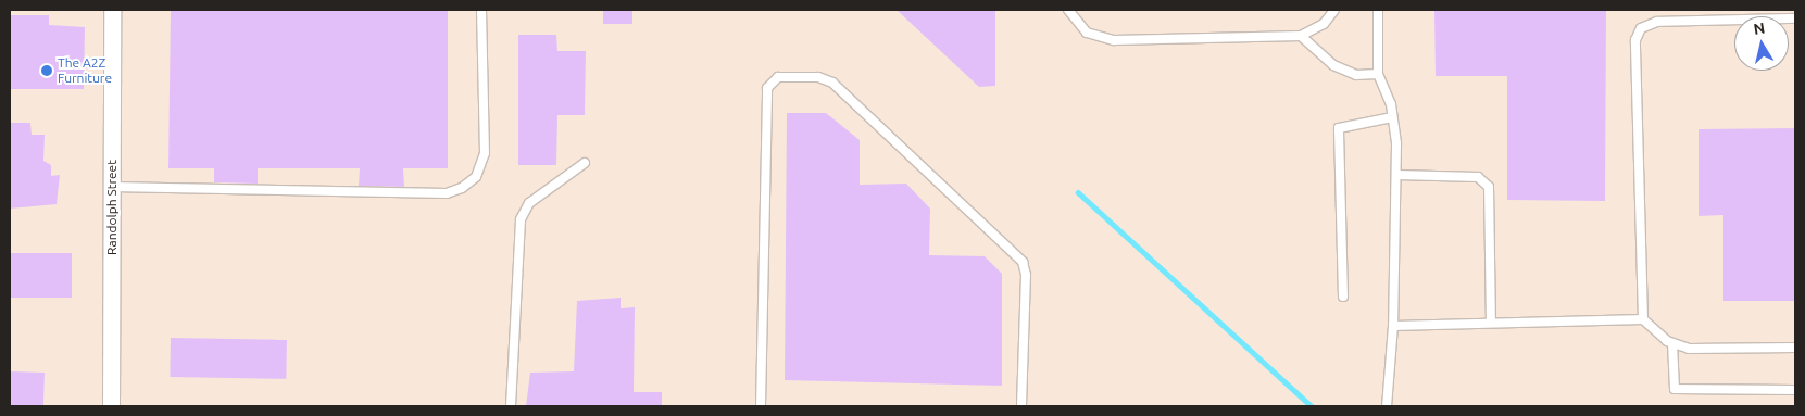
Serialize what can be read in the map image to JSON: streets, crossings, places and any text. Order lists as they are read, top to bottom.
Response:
{
  "streets": {
    "street": ["Randolph Street"]
  },
  "places": ["The A2Z Furniture"],
  "north": "top"
}
